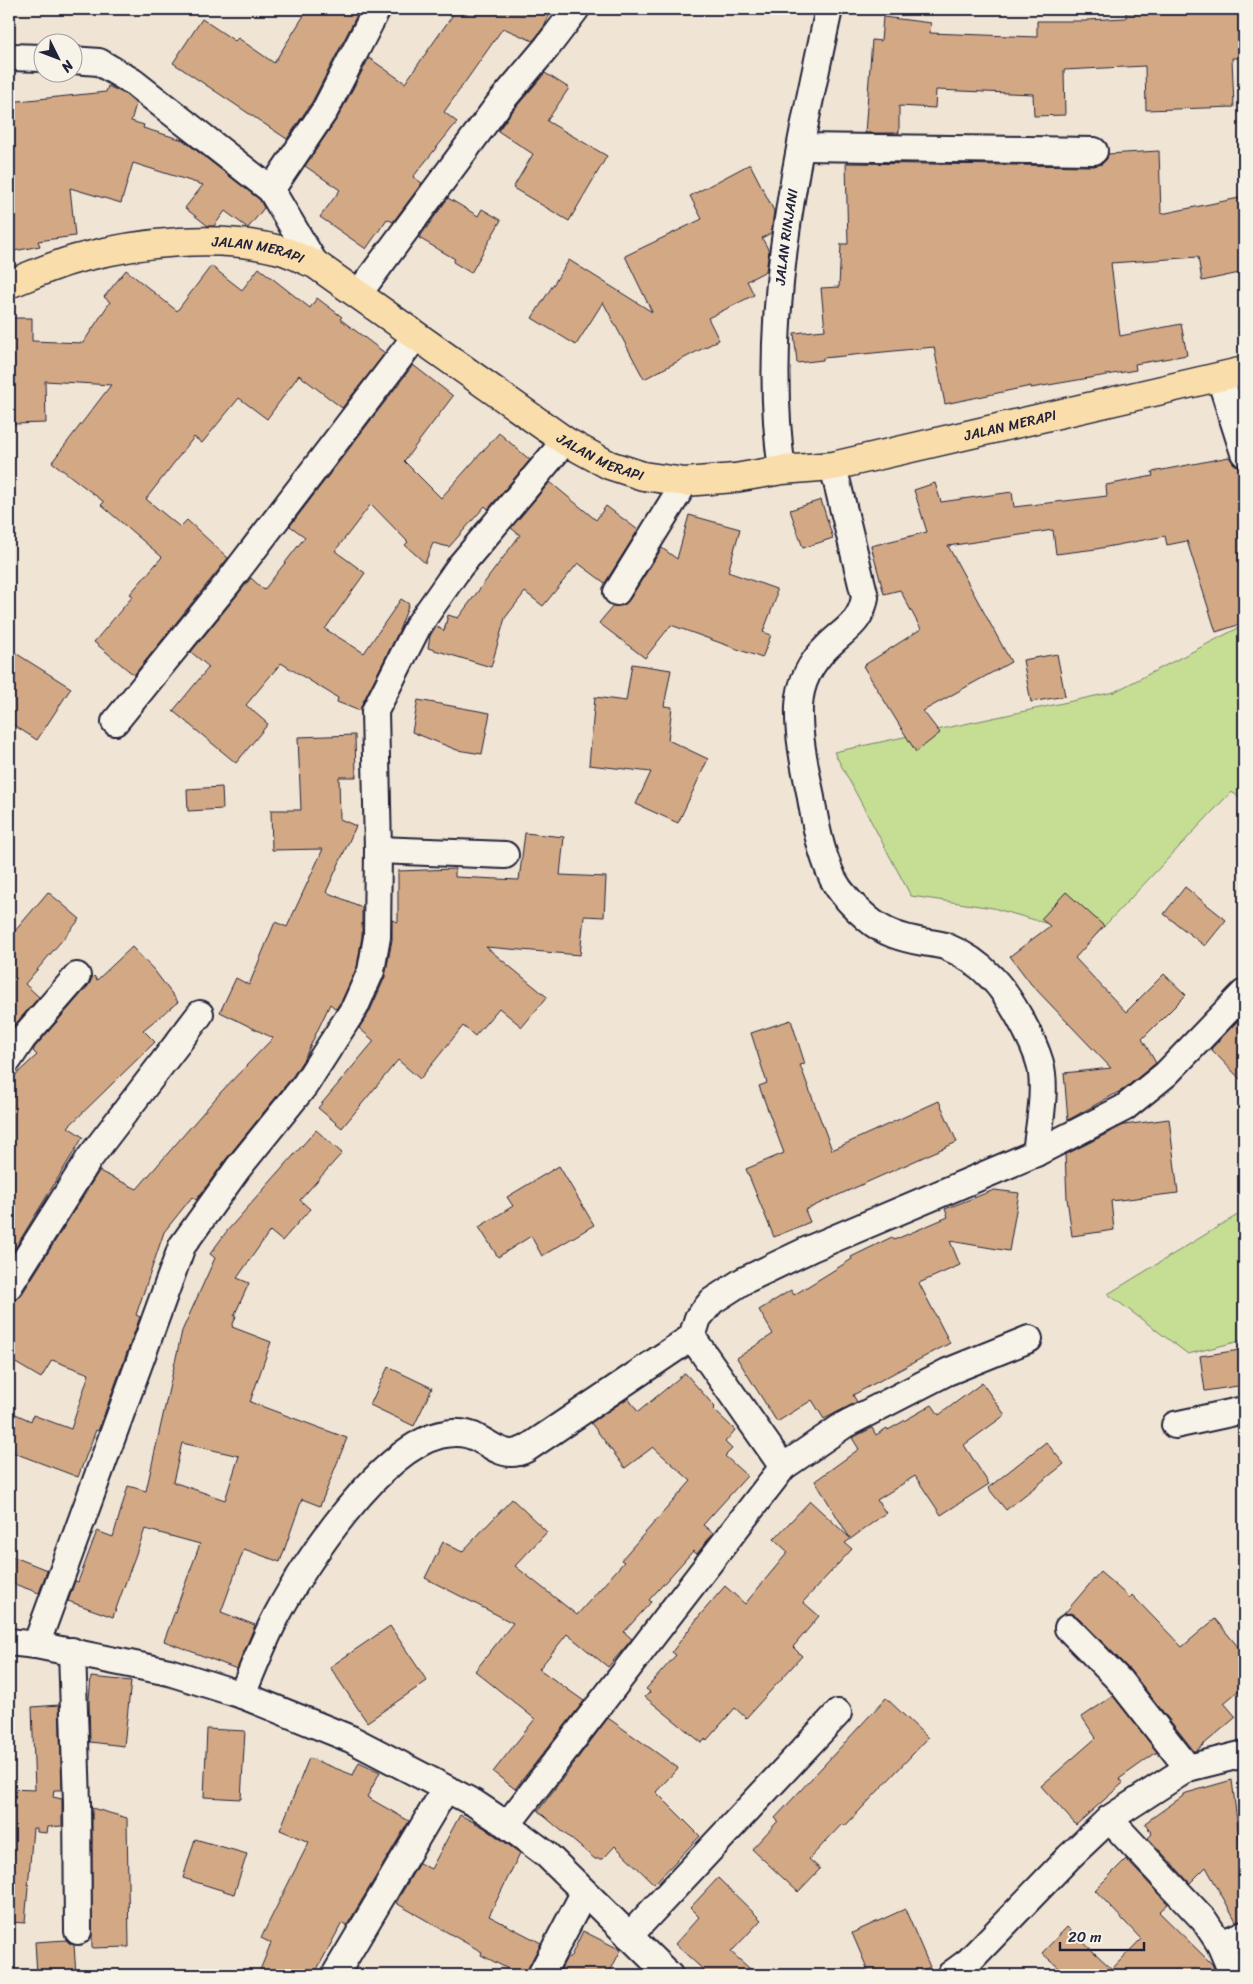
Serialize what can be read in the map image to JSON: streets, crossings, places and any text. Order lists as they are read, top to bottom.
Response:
{
  "streets": {
    "main road": ["JALAN MERAPI"],
    "street": ["JALAN RINJANI"]
  },
  "crossings": [
    ["JALAN RINJANI", "JALAN MERAPI"]
  ],
  "scale_bar": "20 m",
  "north": "bottom right"
}
